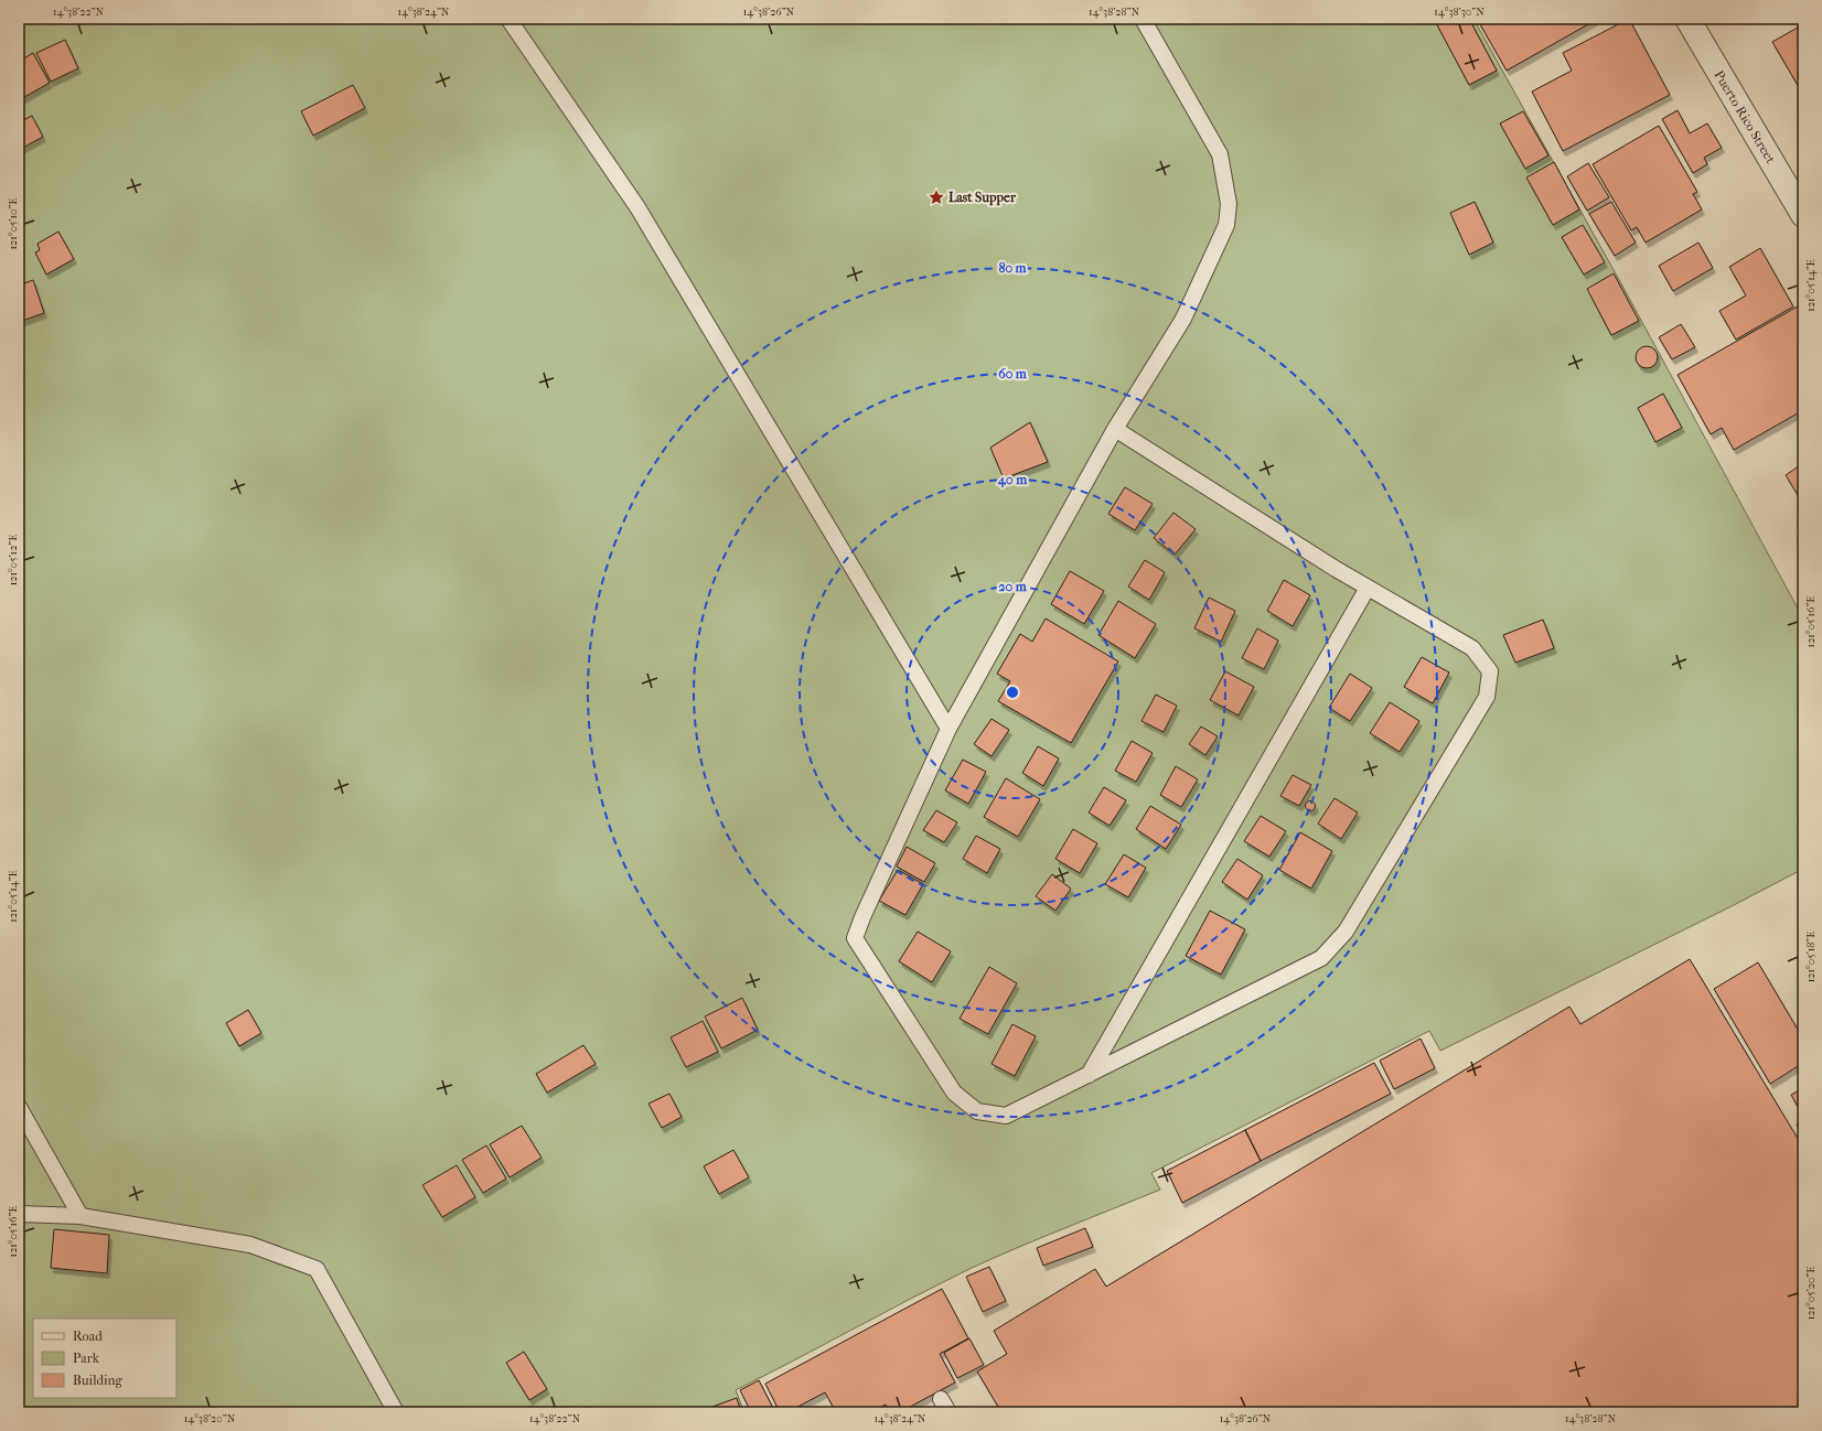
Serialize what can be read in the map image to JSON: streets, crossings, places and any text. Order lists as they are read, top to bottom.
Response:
{
  "streets": {
    "street": ["Puerto Rico Street"]
  },
  "places": {
    "place": ["Last Supper"]
  },
  "legend": ["Road", "Park", "Building"],
  "coordinates": [
    "14°38'22\"N",
    "14°38'24\"N",
    "14°38'26\"N",
    "14°38'28\"N",
    "14°38'30\"N",
    "121°05'10\"E",
    "121°05'14\"E",
    "121°05'12\"E",
    "121°05'16\"E",
    "121°05'18\"E",
    "121°05'20\"E",
    "14°38'20\"N"
  ],
  "rings": [
    "80 m",
    "60 m",
    "40 m",
    "20 m"
  ]
}
